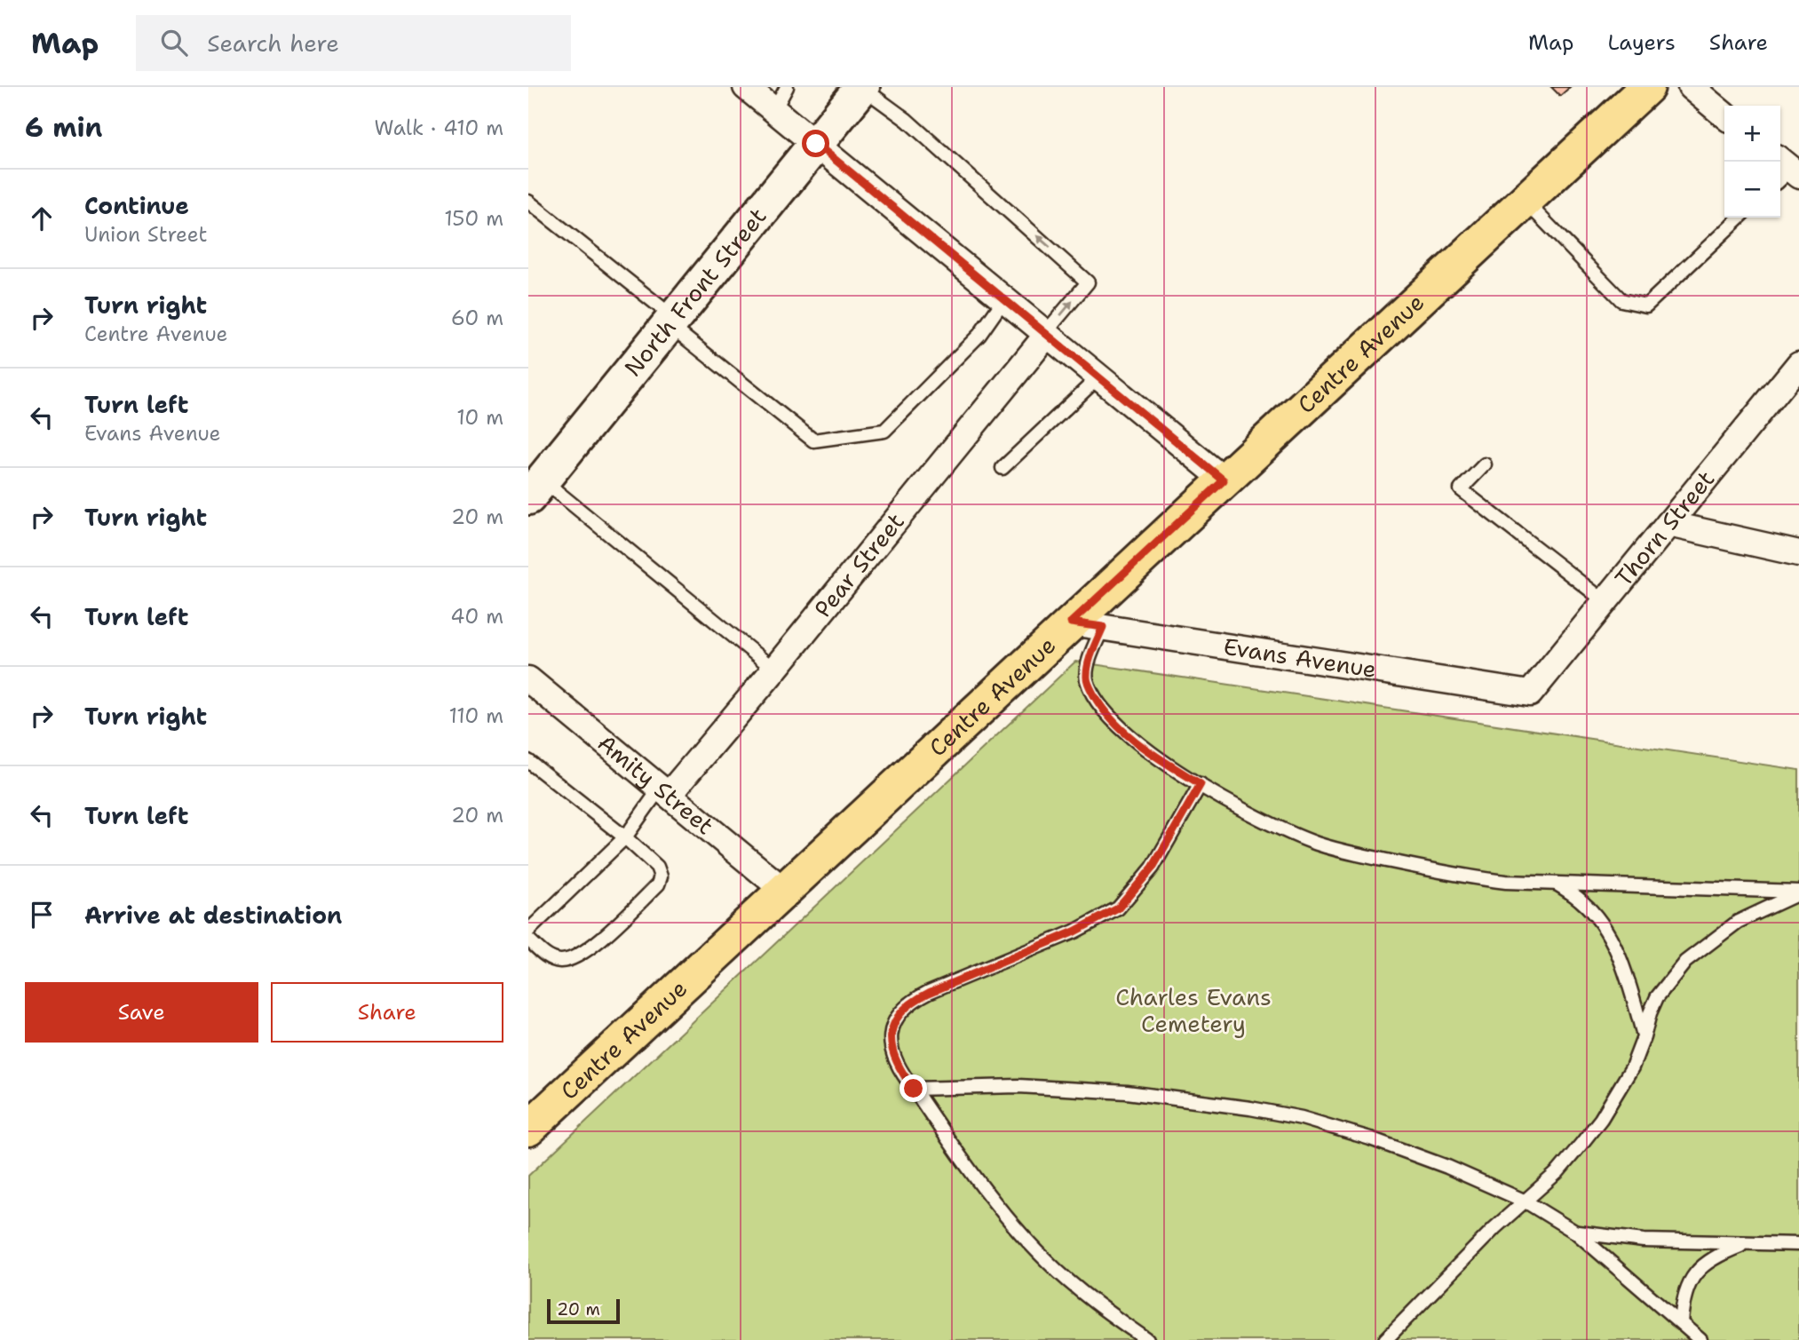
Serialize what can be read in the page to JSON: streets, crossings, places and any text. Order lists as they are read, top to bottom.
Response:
{
  "streets": {
    "main road": ["Centre Avenue"],
    "street": [
      "North Front Street",
      "Thorn Street",
      "Pear Street",
      "Evans Avenue",
      "Amity Street"
    ]
  },
  "crossings": [
    ["Centre Avenue", "Evans Avenue"],
    ["Centre Avenue", "Amity Street"],
    ["Thorn Street", "Evans Avenue"],
    ["Pear Street", "Amity Street"]
  ],
  "parks": ["Charles Evans Cemetery"],
  "scale_bar": "20 m",
  "page": {
    "header": "Map",
    "search": "Search here",
    "nav": ["Map", "Layers", "Share"],
    "heading": ["6 min", "Walk · 410 m"],
    "map_buttons": ["+", "−"],
    "list": [
      ["Continue", "Union Street", "150 m"],
      ["Turn right", "Centre Avenue", "60 m"],
      ["Turn left", "Evans Avenue", "10 m"],
      ["Turn right", "20 m"],
      ["Turn left", "40 m"],
      ["Turn right", "110 m"],
      ["Turn left", "20 m"],
      "Arrive at destination"
    ],
    "buttons": ["Save", "Share"],
    "scale": "20 m"
  }
}
